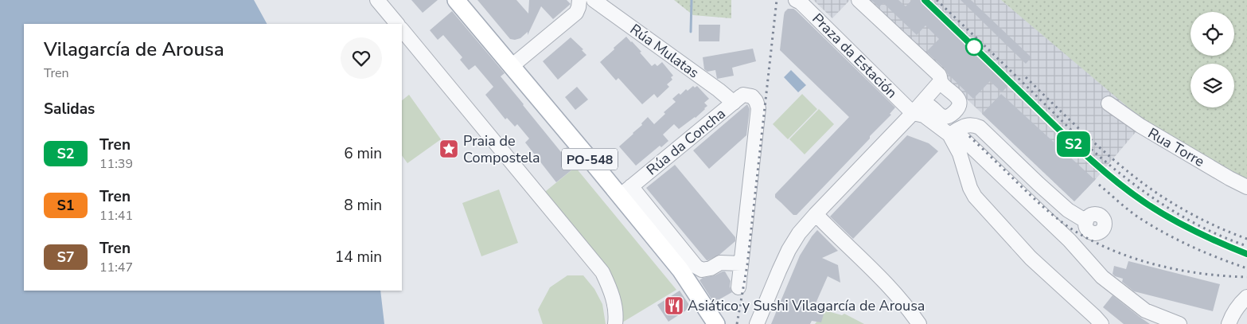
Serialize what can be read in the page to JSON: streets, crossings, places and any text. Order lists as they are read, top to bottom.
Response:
{
  "streets": {
    "main road": ["PO-548"],
    "street": [
      "Rúa Mulatas",
      "Praza da Estación",
      "Rúa da Concha",
      "Rua Torre"
    ]
  },
  "crossings": [
    ["Rúa Mulatas", "Rúa da Concha"],
    ["Rúa da Concha", "PO-548"]
  ],
  "places": {
    "place": ["Praia de Compostela"],
    "restaurant": ["Asiático y Sushi Vilagarcía de Arousa"]
  },
  "page": {
    "on_map": "S2",
    "heading": [
      ["Vilagarcía de Arousa", "Tren"],
      "Salidas"
    ],
    "list": [
      {
        "mark": "S2",
        "name": "Tren",
        "note": "11:39",
        "value": "6 min"
      },
      {
        "mark": "S1",
        "name": "Tren",
        "note": "11:41",
        "value": "8 min"
      },
      {
        "mark": "S7",
        "name": "Tren",
        "note": "11:47",
        "value": "14 min"
      }
    ]
  }
}
